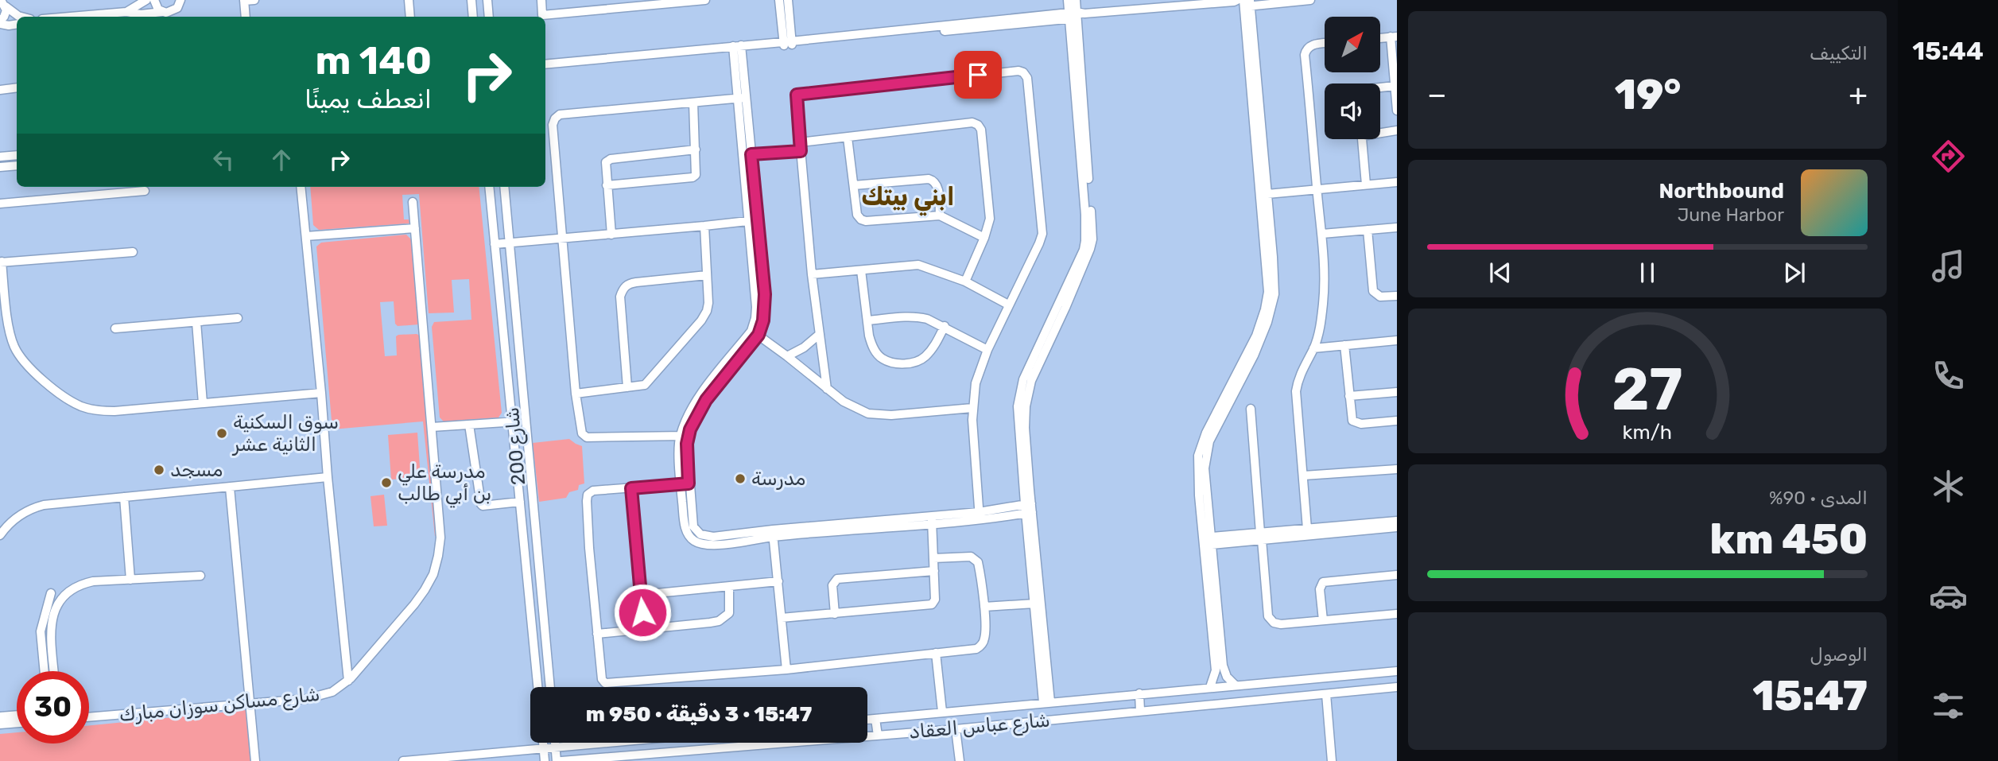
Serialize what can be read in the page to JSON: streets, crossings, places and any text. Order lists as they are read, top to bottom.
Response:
{
  "streets": {
    "street": ["شارع 200", "شارع مساكن سوزان مبارك", "شارع عباس العقاد"]
  },
  "districts": ["ابني بيتك"],
  "places": [
    "سوق السكنية الثانية عشر",
    "مسجد",
    "مدرسة",
    "مدرسة علي بن أبي طالب"
  ],
  "north": "top right",
  "page": {
    "tabs": "15:44",
    "tile": [
      "التكييف",
      ["المدى · 90%", "450 km"],
      ["الوصول", "15:47"]
    ],
    "turn": ["140 m", "انعطف يمينًا"],
    "heat": ["−", "19°", "+"],
    "song": ["Northbound", "June Harbor"],
    "limit": "30",
    "trip": "15:47 · 3 دقيقة · 950 m",
    "gauge": ["27", "km/h"]
  }
}
